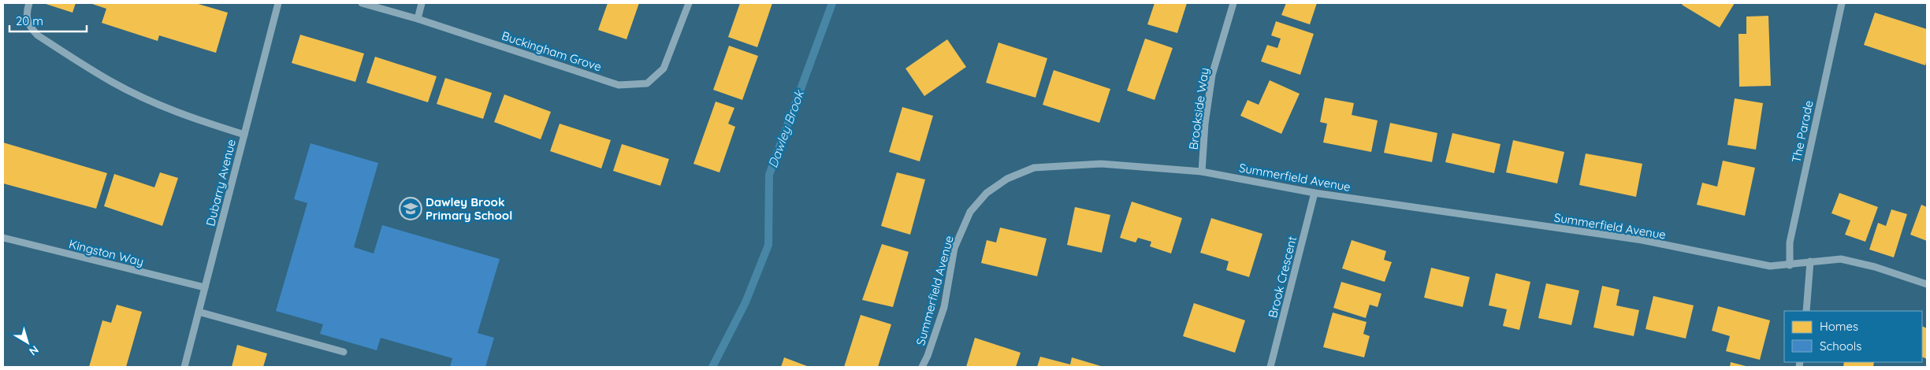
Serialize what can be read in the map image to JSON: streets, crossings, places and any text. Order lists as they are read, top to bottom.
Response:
{
  "streets": {
    "street": [
      "Buckingham Grove",
      "Brookside Way",
      "The Parade",
      "Summerfield Avenue",
      "Dubarry Avenue",
      "Kingston Way",
      "Brook Crescent"
    ]
  },
  "crossings": [
    ["Brookside Way", "Summerfield Avenue"],
    ["The Parade", "Summerfield Avenue"],
    ["Summerfield Avenue", "Brook Crescent"],
    ["Dubarry Avenue", "Kingston Way"]
  ],
  "water": ["Dawley Brook"],
  "places": {
    "school or university": ["Dawley Brook Primary School"]
  },
  "legend": ["Homes", "Schools"],
  "scale_bar": "20 m",
  "north": "bottom right"
}
